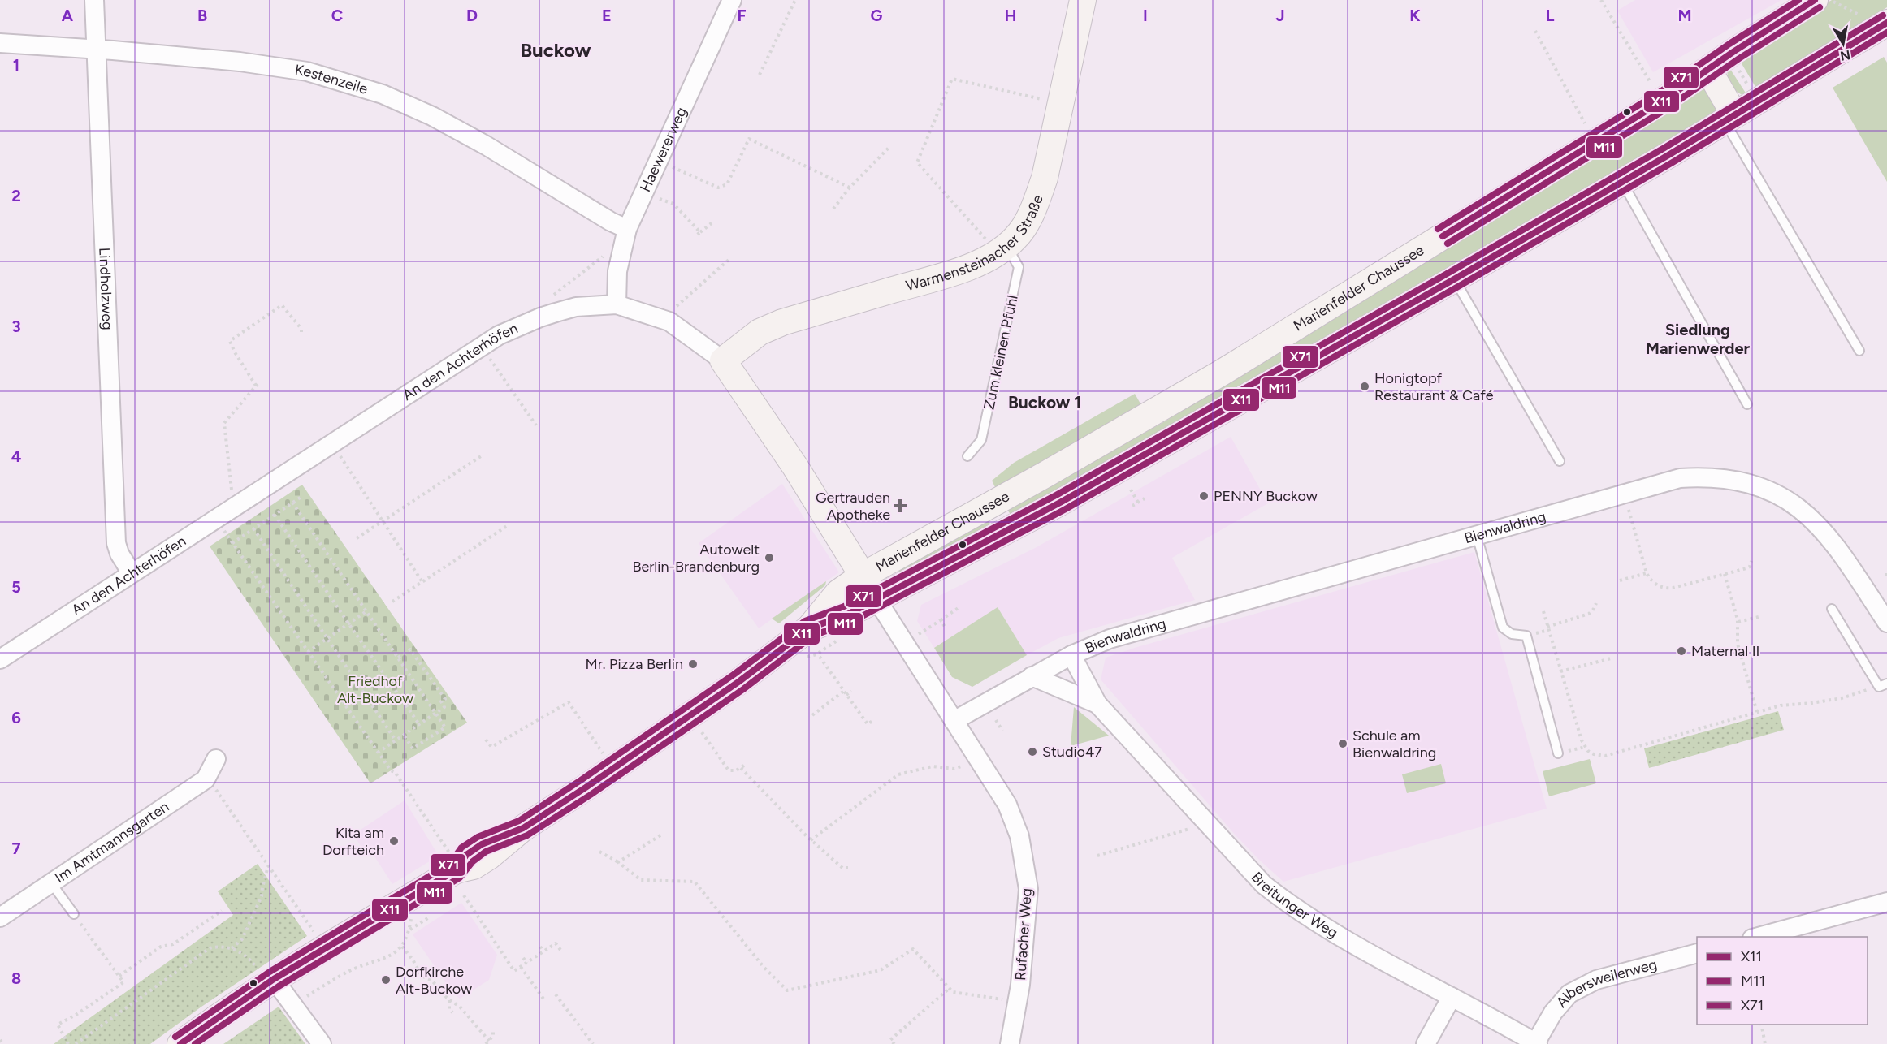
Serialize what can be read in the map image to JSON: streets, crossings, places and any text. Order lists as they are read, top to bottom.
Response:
{
  "streets": {
    "main road": [
      "Warmensteinacher Straße",
      "Marienfelder Chaussee",
      "An den Achterhöfen",
      "Rufacher Weg"
    ],
    "street": [
      "Kestenzeile",
      "Haewererweg",
      "Lindholzweg",
      "Bienwaldring",
      "Im Amtmannsgarten",
      "Breitunger Weg",
      "Albersweilerweg"
    ],
    "lane": ["Zum kleinen Pfuhl"]
  },
  "crossings": [
    ["Kestenzeile", "Haewererweg"],
    ["Kestenzeile", "Lindholzweg"],
    ["Haewererweg", "An den Achterhöfen"],
    ["Warmensteinacher Straße", "Zum kleinen Pfuhl"],
    ["Warmensteinacher Straße", "An den Achterhöfen"],
    ["Lindholzweg", "An den Achterhöfen"],
    ["Marienfelder Chaussee", "An den Achterhöfen"],
    ["Marienfelder Chaussee", "Rufacher Weg"],
    ["An den Achterhöfen", "Rufacher Weg"],
    ["Bienwaldring", "Breitunger Weg"],
    ["Breitunger Weg", "Albersweilerweg"]
  ],
  "districts": ["Buckow", "Siedlung Marienwerder", "Buckow 1"],
  "parks": ["Friedhof Alt-Buckow"],
  "places": {
    "other": [
      "Honigtopf Restaurant & Café",
      "PENNY Buckow",
      "Autowelt Berlin-Brandenburg",
      "Maternal II",
      "Mr. Pizza Berlin",
      "Schule am Bienwaldring",
      "Studio47",
      "Kita am Dorfteich",
      "Dorfkirche Alt-Buckow"
    ],
    "health": ["Gertrauden Apotheke"]
  },
  "lines": ["transit line X11", "transit line X71", "transit line M11"],
  "legend": ["X11", "M11", "X71"],
  "north": "bottom",
  "grid": {
    "columns": [
      "A",
      "B",
      "C",
      "D",
      "E",
      "F",
      "G",
      "H",
      "I",
      "J",
      "K",
      "L",
      "M"
    ],
    "rows": [
      "1",
      "2",
      "3",
      "4",
      "5",
      "6",
      "7",
      "8"
    ]
  }
}
